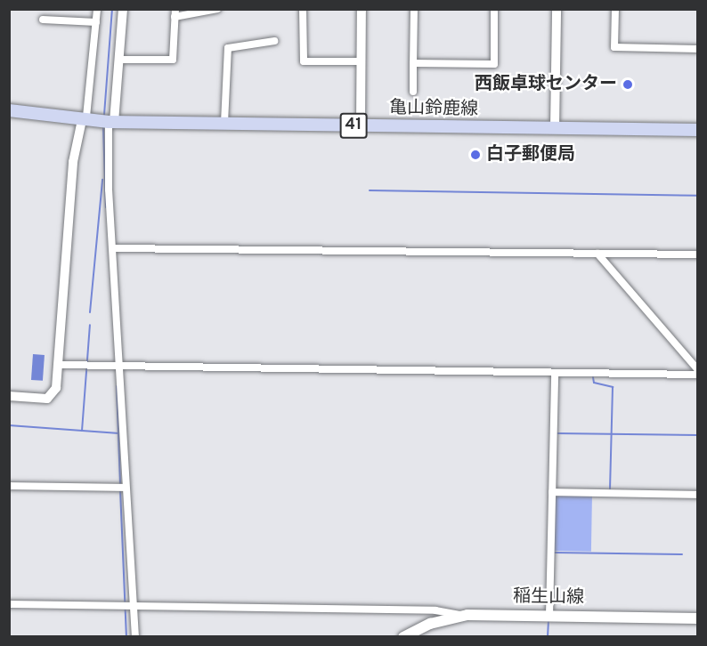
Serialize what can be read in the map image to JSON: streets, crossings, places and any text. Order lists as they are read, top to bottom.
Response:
{
  "streets": {
    "main road": ["亀山鈴鹿線", "41", "稲生山線"]
  },
  "places": ["西飯卓球センター", "白子郵便局"]
}
